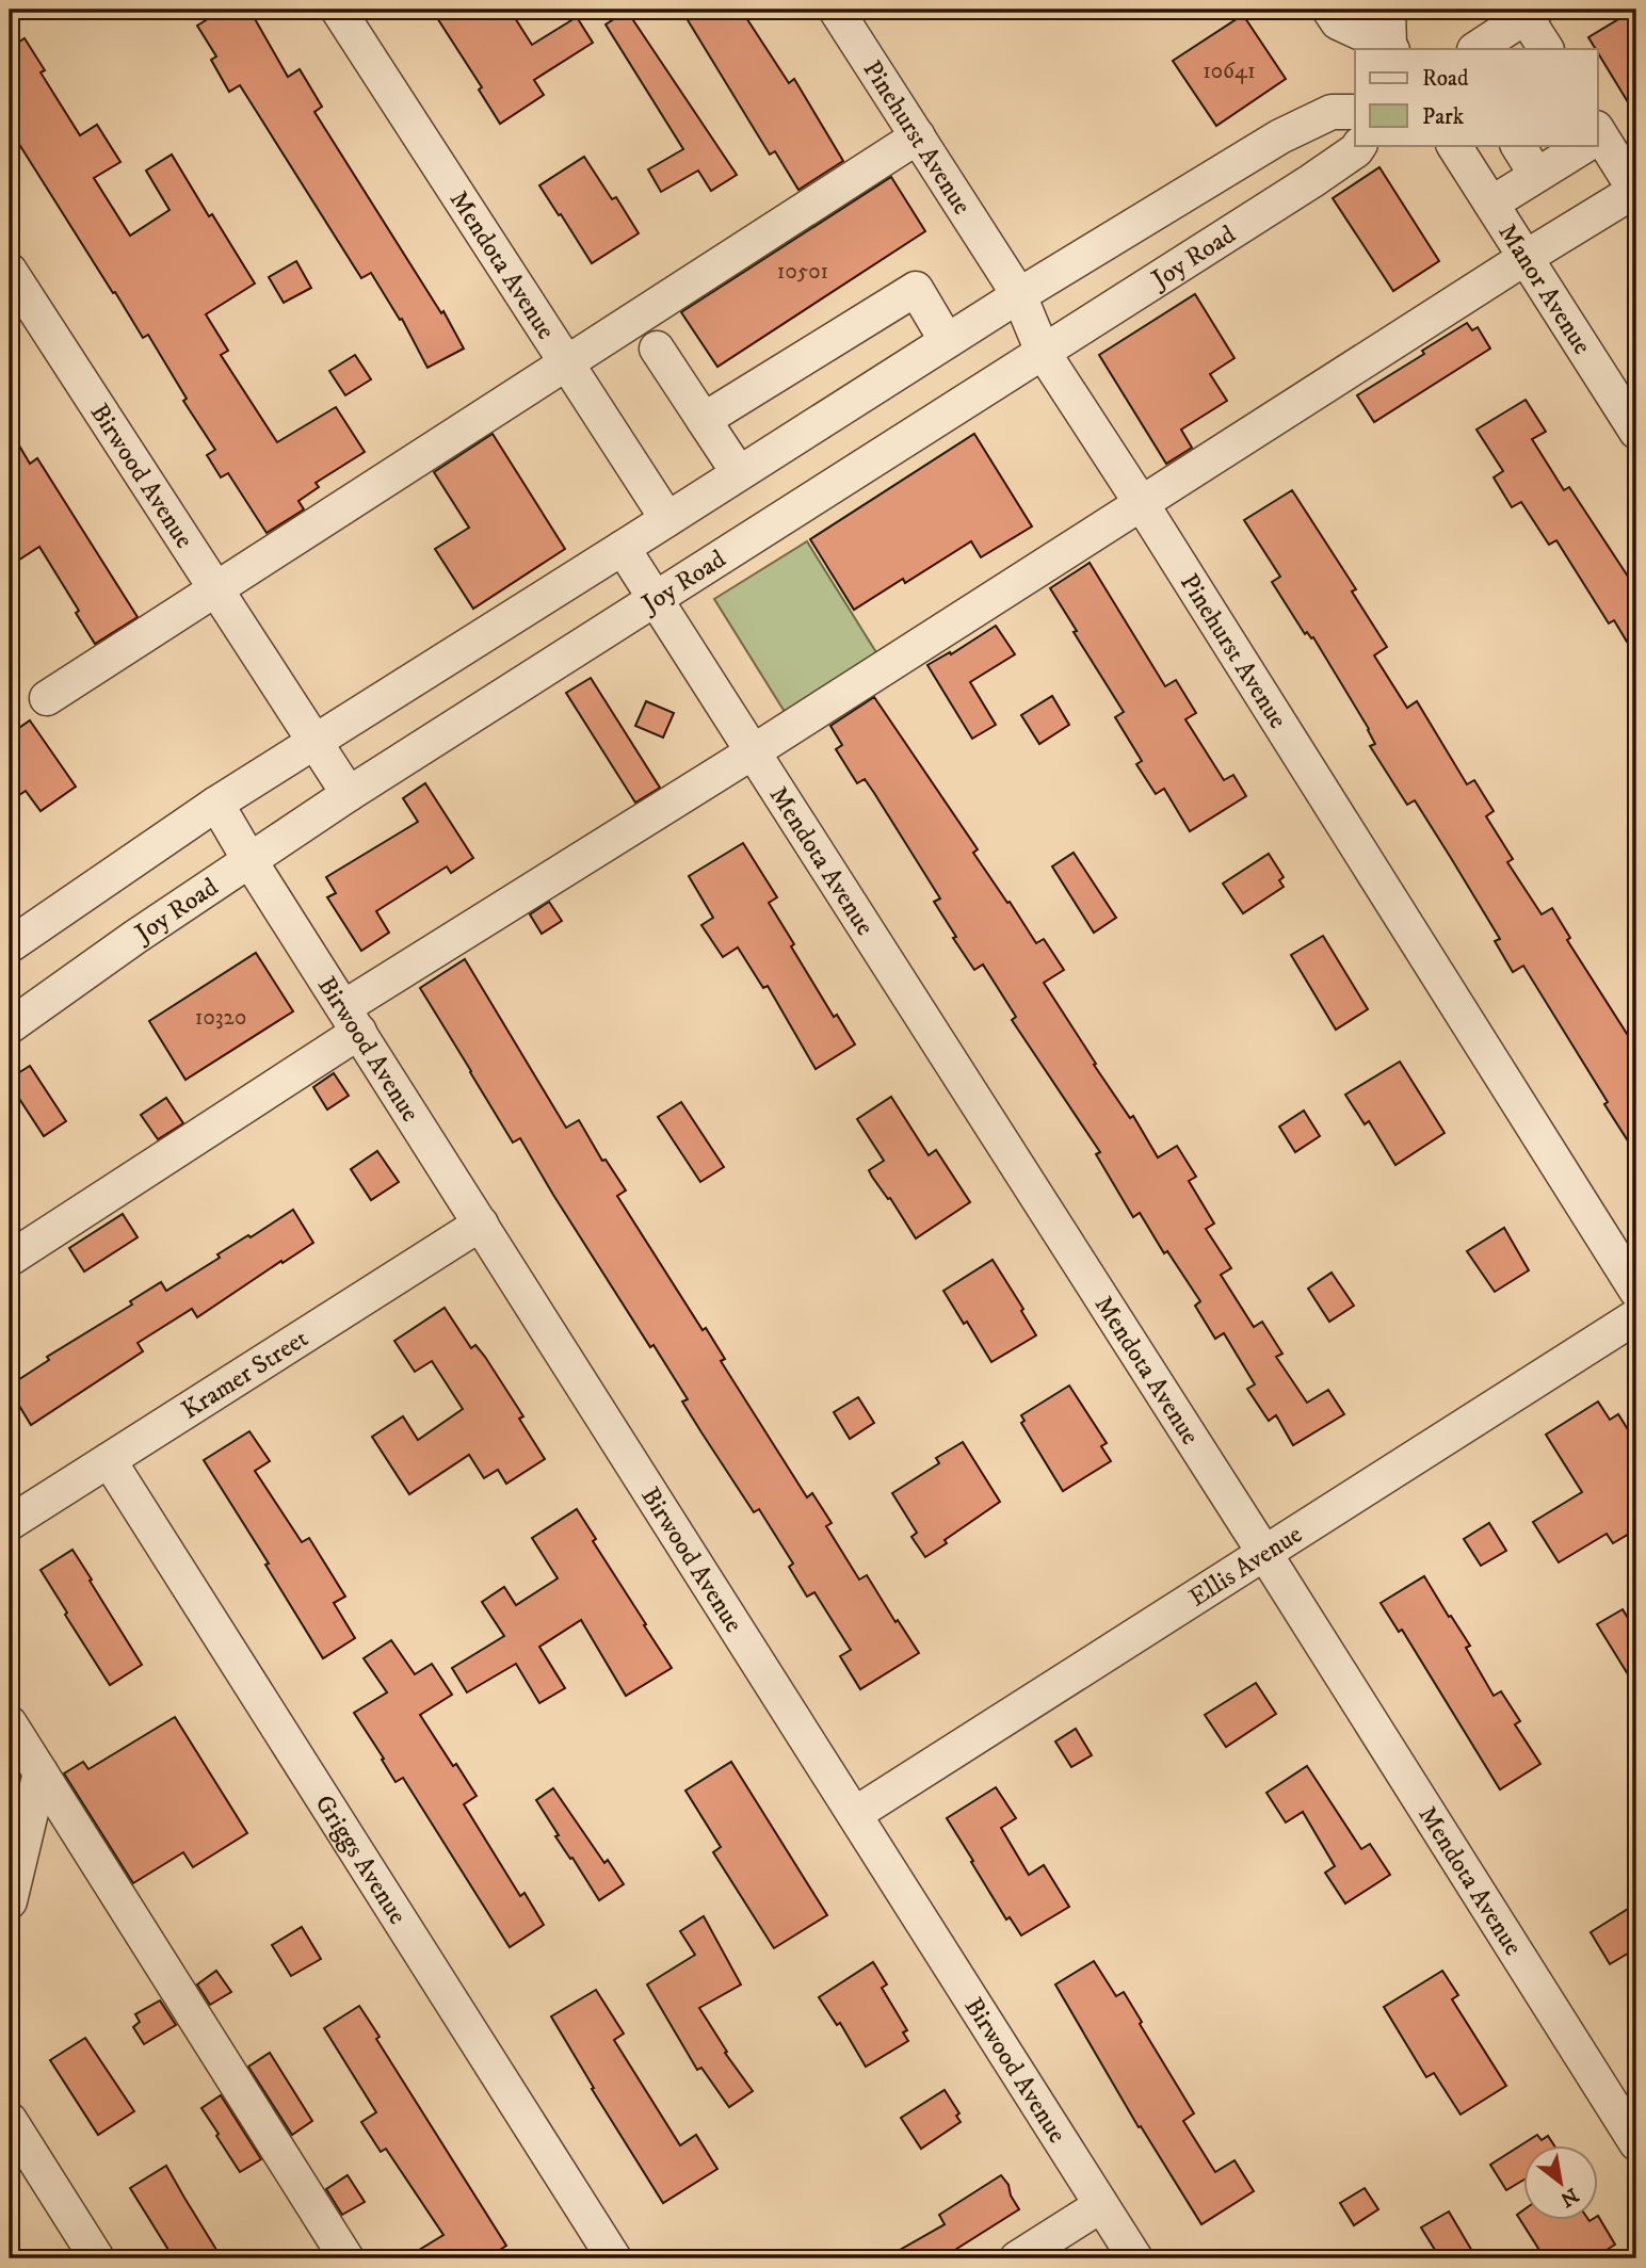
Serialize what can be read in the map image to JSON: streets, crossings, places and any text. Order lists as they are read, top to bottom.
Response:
{
  "streets": {
    "street": [
      "Pinehurst Avenue",
      "Joy Road",
      "Mendota Avenue",
      "Manor Avenue",
      "Birwood Avenue",
      "Kramer Street",
      "Ellis Avenue",
      "Griggs Avenue"
    ]
  },
  "crossings": [
    ["Pinehurst Avenue", "Joy Road"],
    ["Joy Road", "Mendota Avenue"],
    ["Joy Road", "Birwood Avenue"],
    ["Mendota Avenue", "Ellis Avenue"],
    ["Birwood Avenue", "Kramer Street"],
    ["Birwood Avenue", "Ellis Avenue"],
    ["Kramer Street", "Griggs Avenue"]
  ],
  "house_numbers": ["10641", "10501", "10320"],
  "legend": ["Road", "Park"],
  "north": "bottom right"
}
